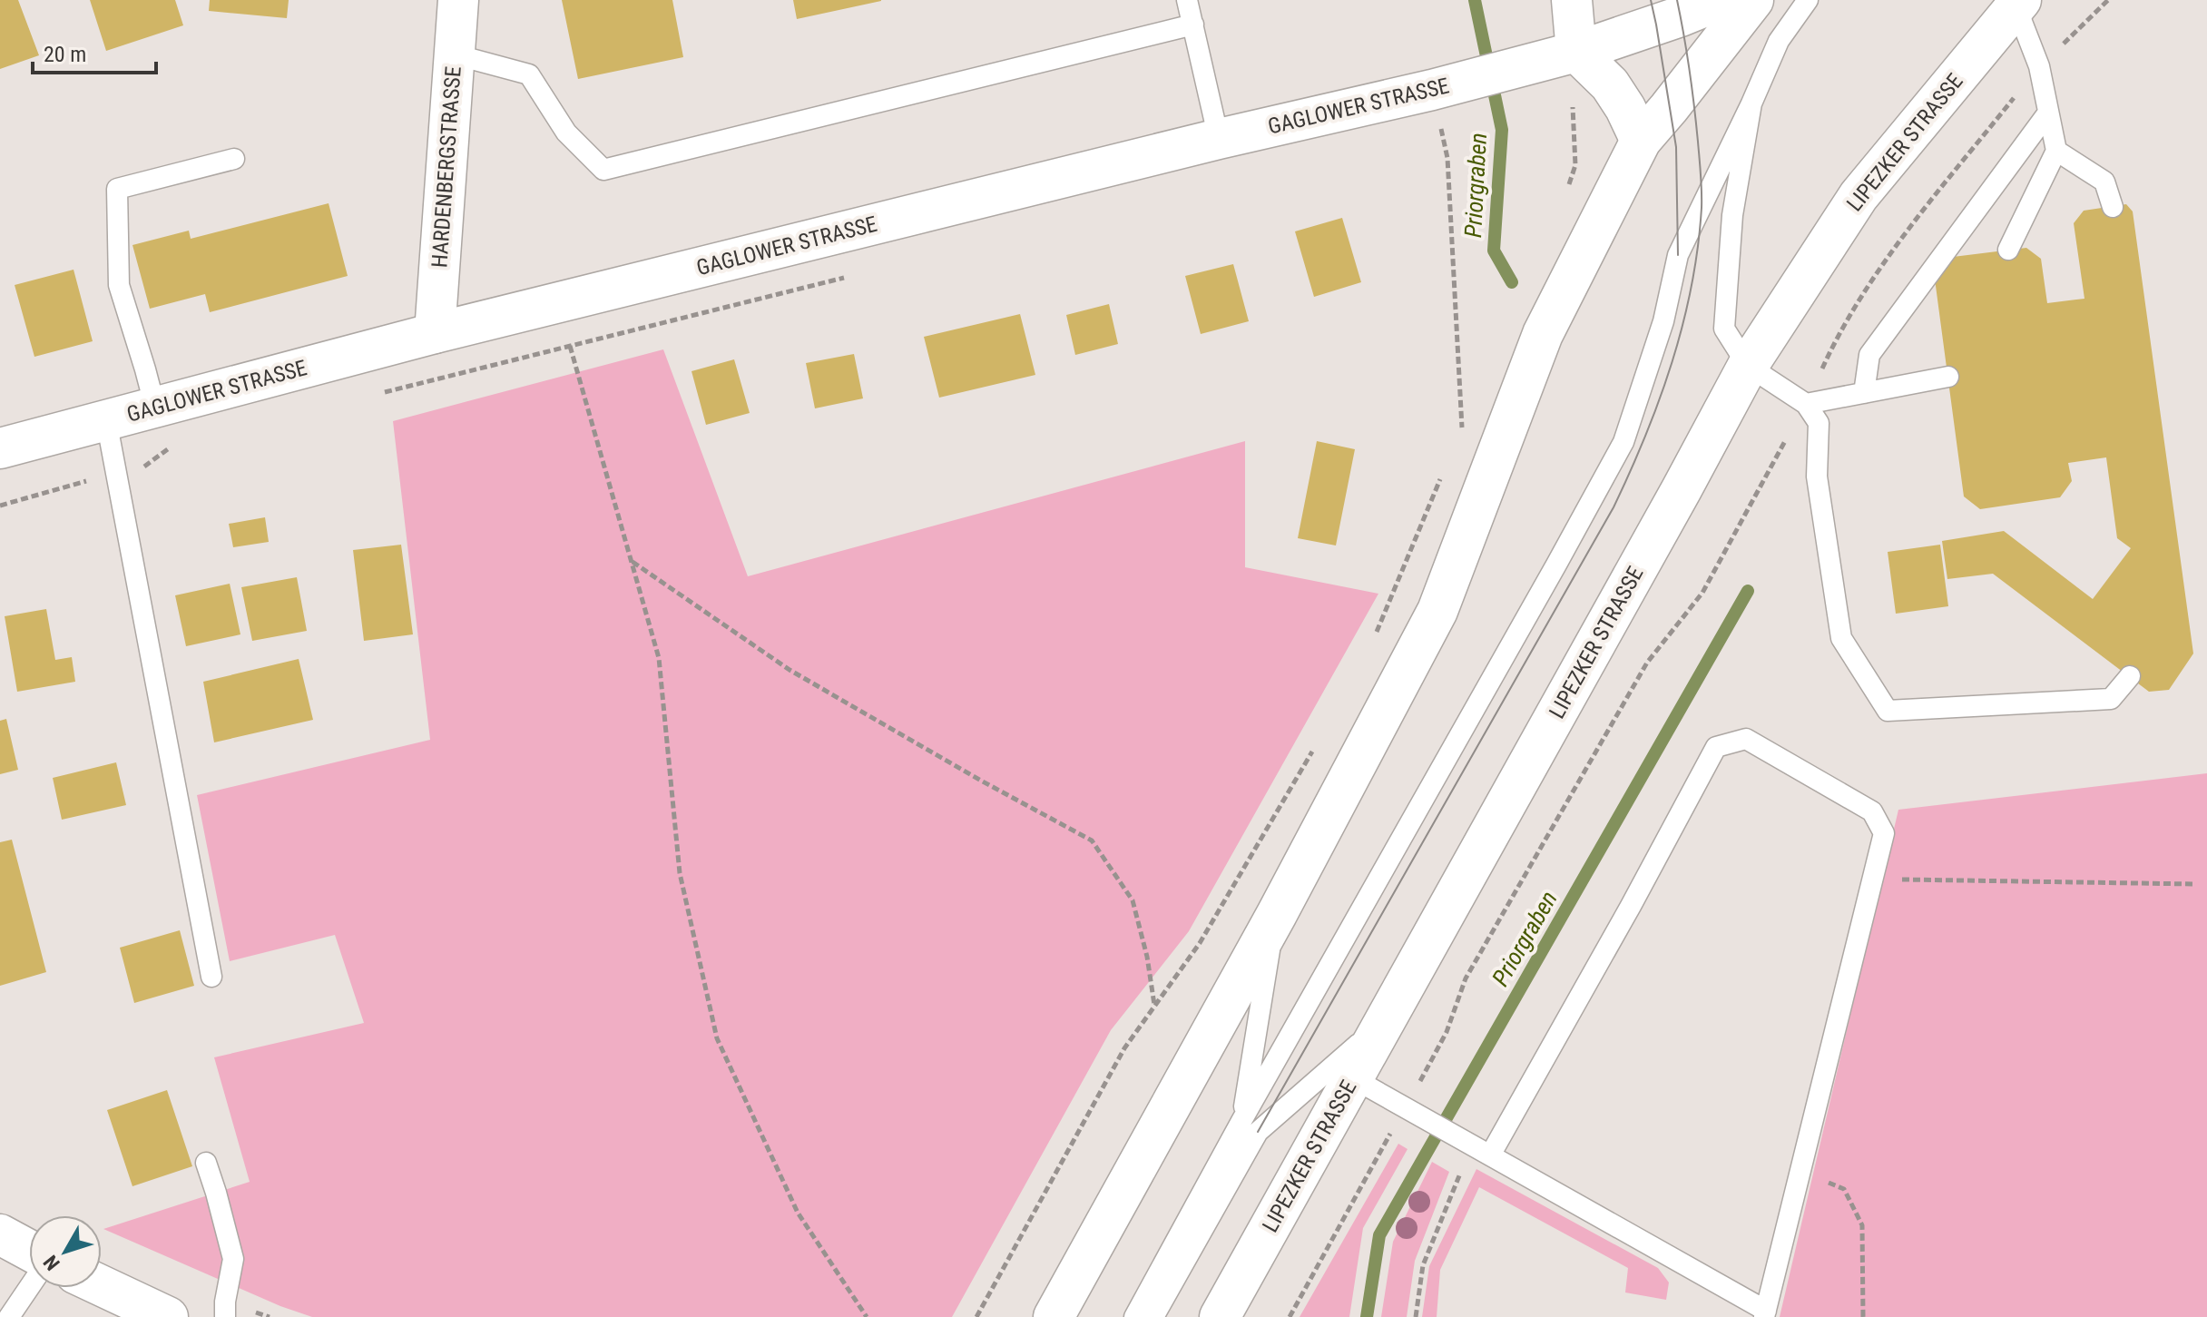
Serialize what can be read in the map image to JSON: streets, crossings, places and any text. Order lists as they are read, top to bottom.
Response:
{
  "streets": {
    "main road": ["GAGLOWER STRASSE", "LIPEZKER STRASSE", "HARDENBERGSTRASSE"]
  },
  "crossings": [
    ["GAGLOWER STRASSE", "HARDENBERGSTRASSE"]
  ],
  "water": ["Priorgraben"],
  "scale_bar": "20 m",
  "north": "bottom left"
}
